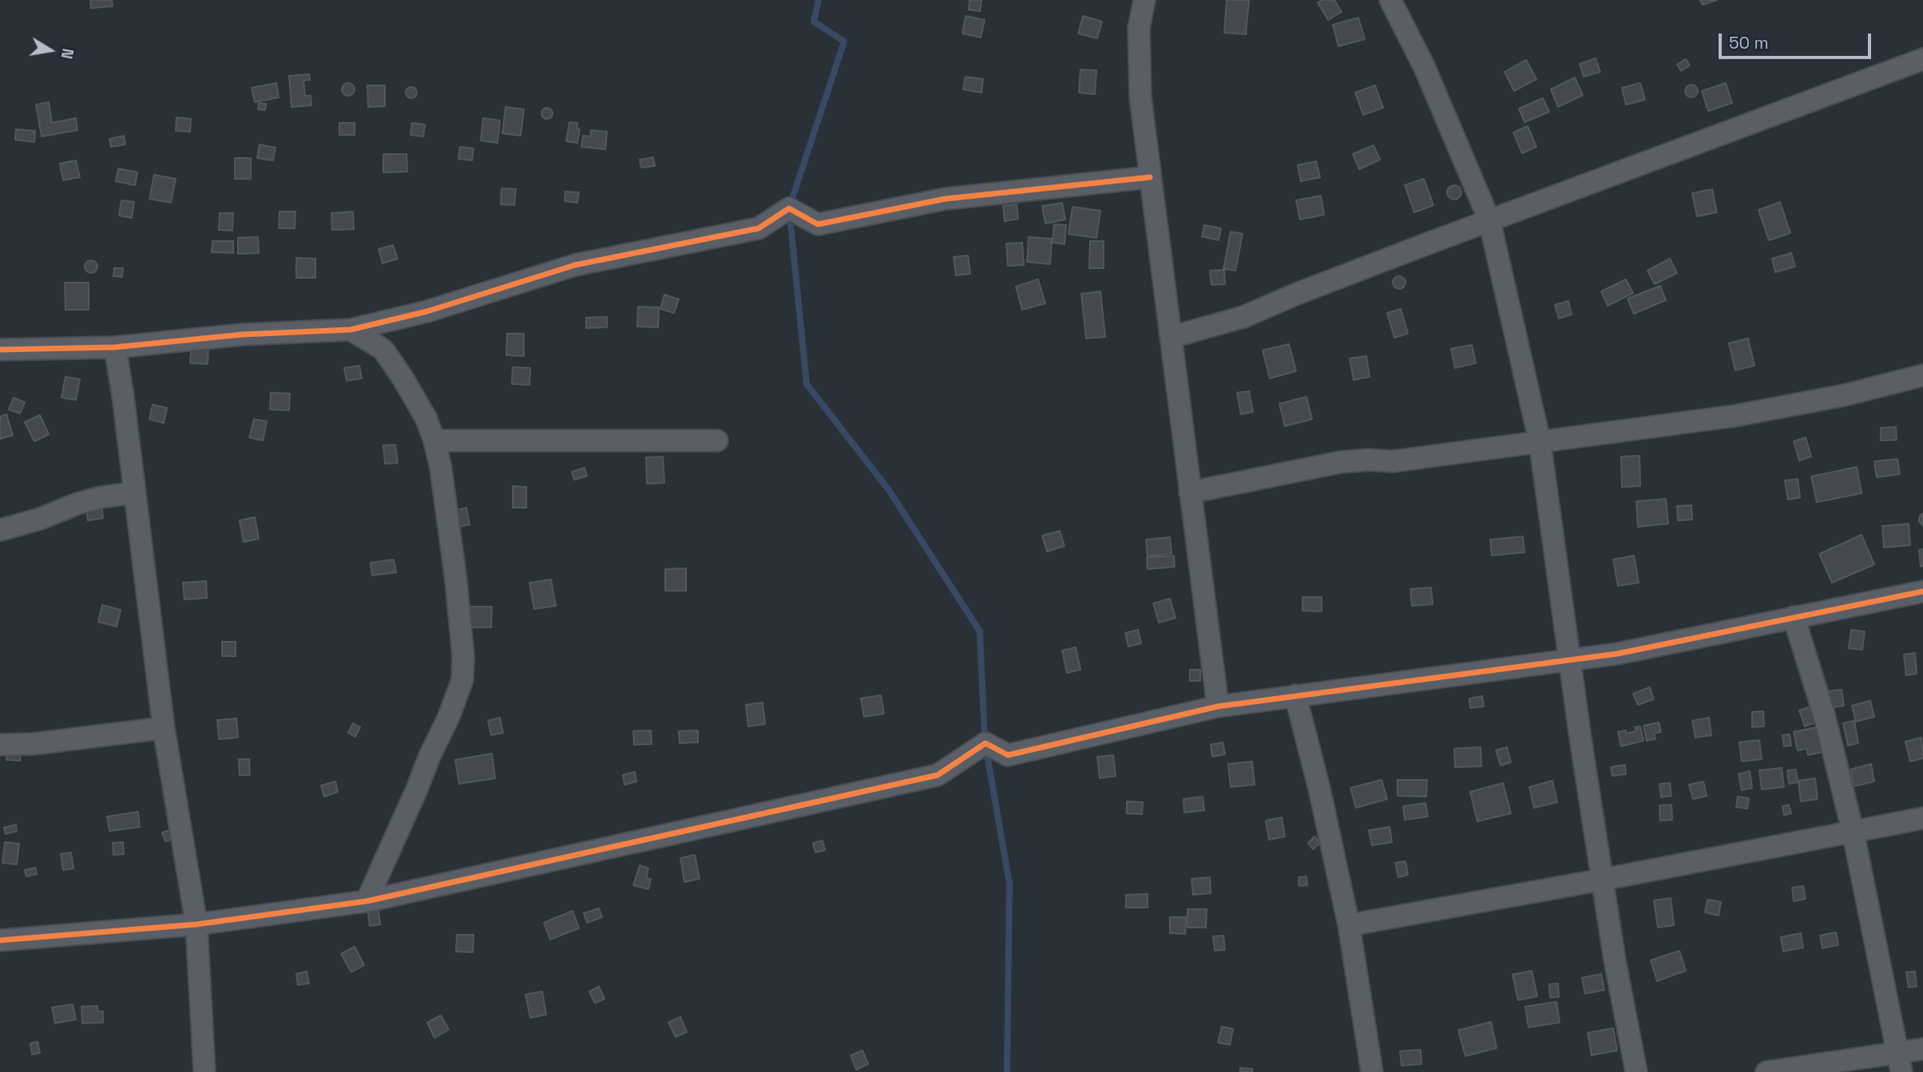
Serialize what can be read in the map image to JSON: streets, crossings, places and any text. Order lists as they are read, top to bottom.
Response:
{
  "scale_bar": "50 m",
  "north": "right"
}
